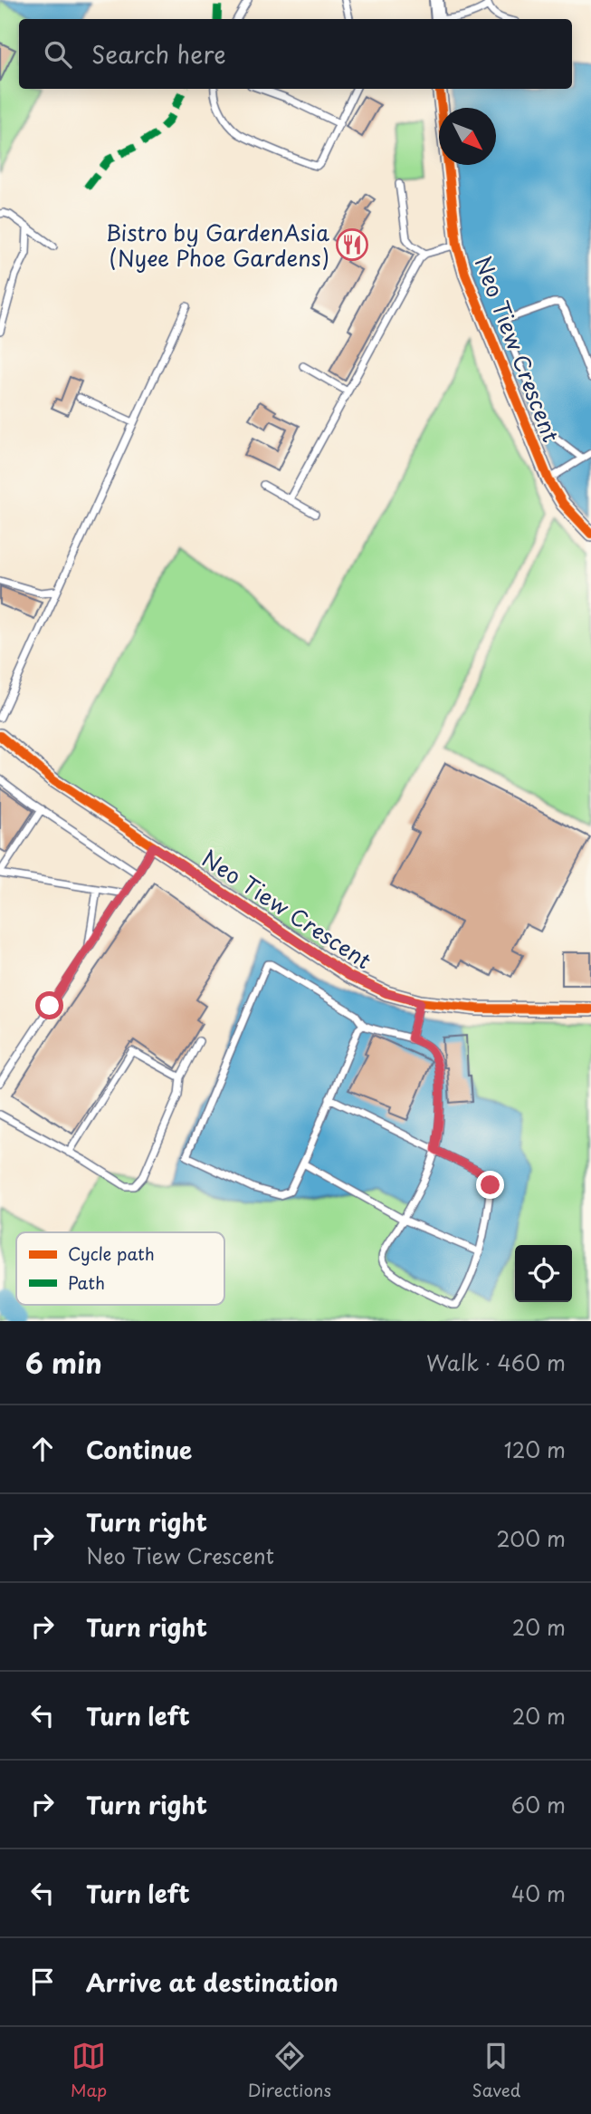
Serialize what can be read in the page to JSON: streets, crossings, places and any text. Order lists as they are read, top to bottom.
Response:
{
  "streets": {
    "street": ["Neo Tiew Crescent"]
  },
  "places": {
    "restaurant": ["Bistro by GardenAsia (Nyee Phoe Gardens)"]
  },
  "legend": ["Cycle path", "Path"],
  "north": "bottom right",
  "page": {
    "search": "Search here",
    "heading": ["6 min", "Walk · 460 m"],
    "list": [
      ["Continue", "120 m"],
      ["Turn right", "Neo Tiew Crescent", "200 m"],
      ["Turn right", "20 m"],
      ["Turn left", "20 m"],
      ["Turn right", "60 m"],
      ["Turn left", "40 m"],
      "Arrive at destination"
    ],
    "nav": ["Map", "Directions", "Saved"]
  }
}
